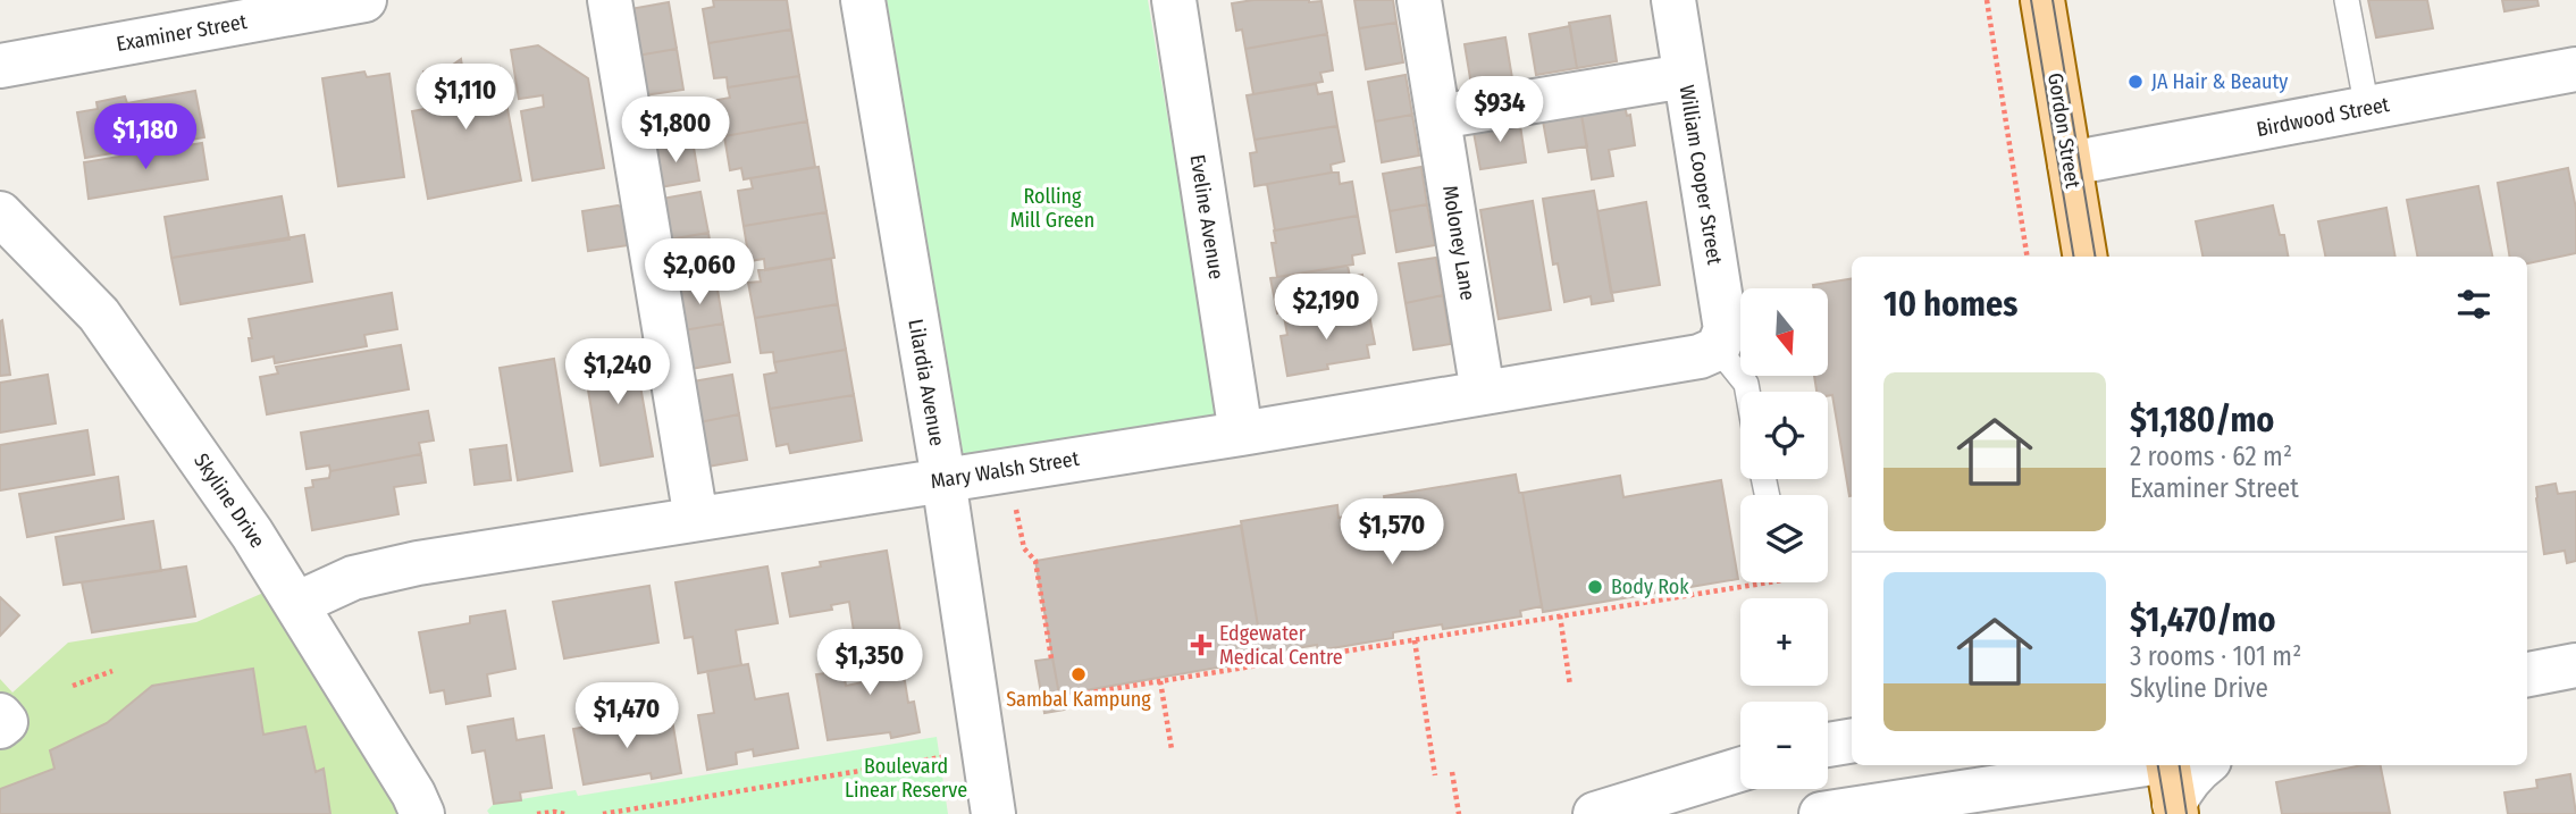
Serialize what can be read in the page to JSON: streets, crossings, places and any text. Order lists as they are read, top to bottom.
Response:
{
  "streets": {
    "main road": ["Gordon Street"],
    "street": [
      "Examiner Street",
      "Birdwood Street",
      "William Cooper Street",
      "Eveline Avenue",
      "Moloney Lane",
      "Lilardia Avenue",
      "Mary Walsh Street",
      "Skyline Drive"
    ]
  },
  "crossings": [
    ["Birdwood Street", "Gordon Street"],
    ["William Cooper Street", "Mary Walsh Street"],
    ["Eveline Avenue", "Mary Walsh Street"],
    ["Moloney Lane", "Mary Walsh Street"],
    ["Lilardia Avenue", "Mary Walsh Street"],
    ["Mary Walsh Street", "Skyline Drive"]
  ],
  "parks": ["Rolling Mill Green", "Boulevard Linear Reserve"],
  "places": {
    "other": ["JA Hair & Beauty", "Body Rok", "Sambal Kampung"],
    "health": ["Edgewater Medical Centre"]
  },
  "north": "bottom",
  "page": {
    "price": [
      "$1,110",
      "$934",
      "$1,800",
      "$1,180",
      "$2,060",
      "$2,190",
      "$1,240",
      "$1,570",
      "$1,350",
      "$1,470"
    ],
    "heading": "10 homes",
    "map_buttons": ["+", "−"],
    "list": [
      {
        "name": "$1,180/mo",
        "note": "2 rooms · 62 m² · Examiner Street"
      },
      {
        "name": "$1,470/mo",
        "note": "3 rooms · 101 m² · Skyline Drive"
      }
    ]
  }
}
